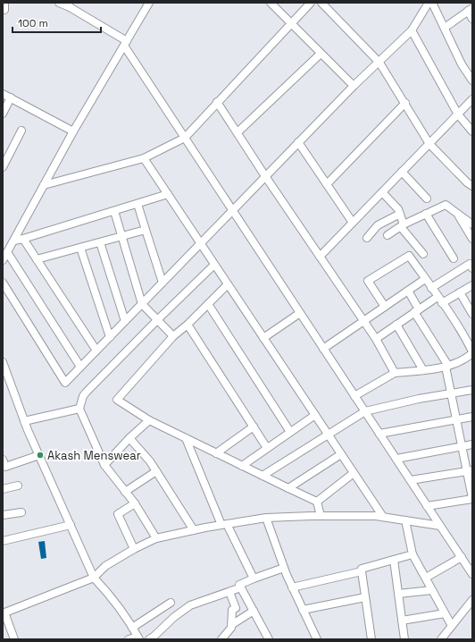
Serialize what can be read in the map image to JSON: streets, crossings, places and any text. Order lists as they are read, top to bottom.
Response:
{
  "places": ["Akash Menswear"],
  "scale_bar": "100 m"
}
